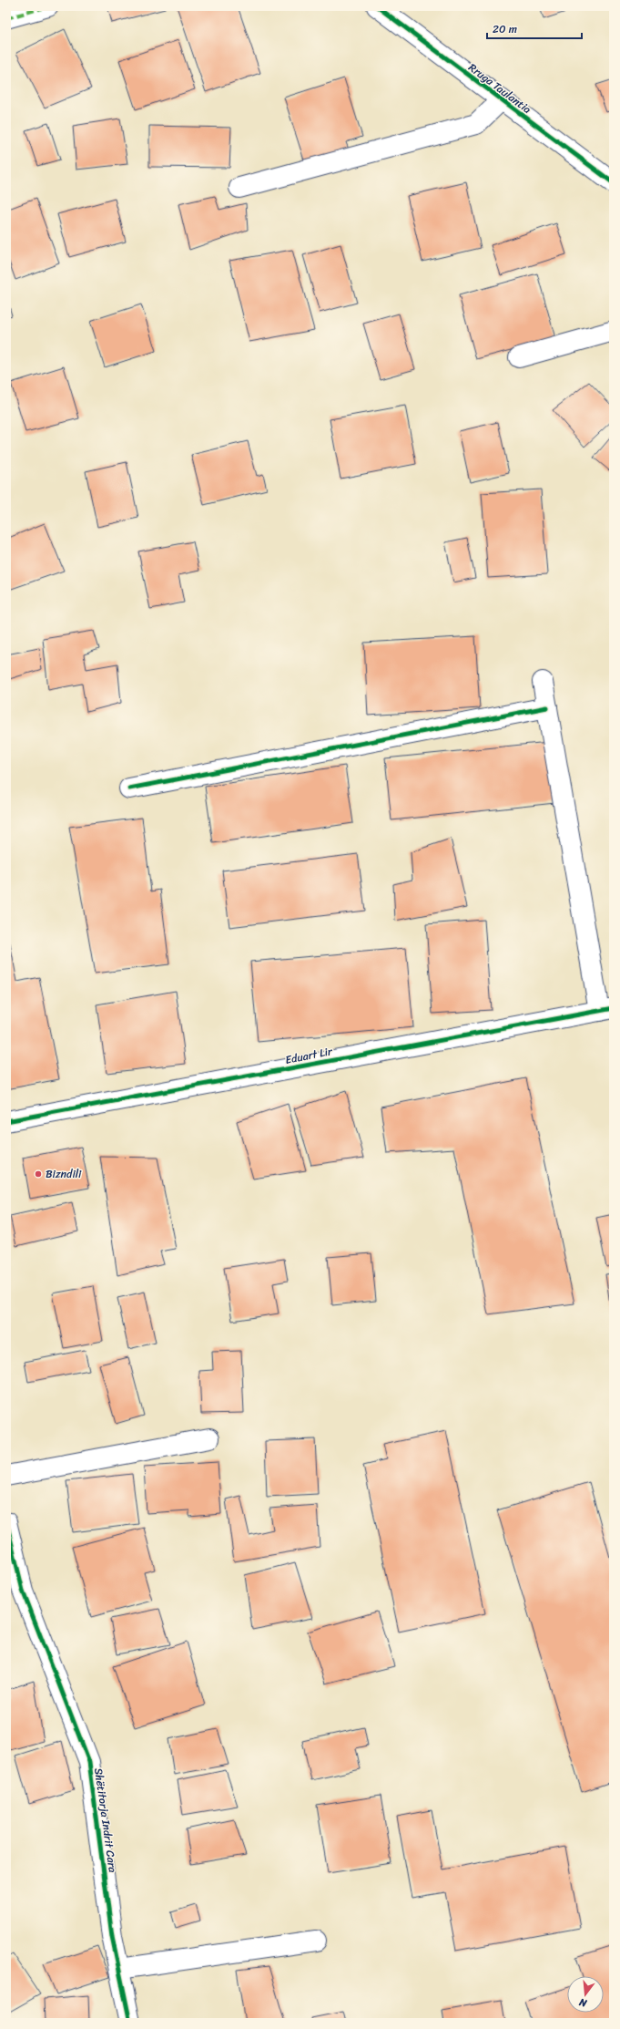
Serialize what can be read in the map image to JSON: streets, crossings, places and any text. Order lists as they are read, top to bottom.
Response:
{
  "streets": {
    "street": ["Rruga Taulantia", "Eduart Lir", "Shëtitorja Indrit Cara"]
  },
  "places": ["Bizndili"],
  "scale_bar": "20 m",
  "north": "bottom"
}
